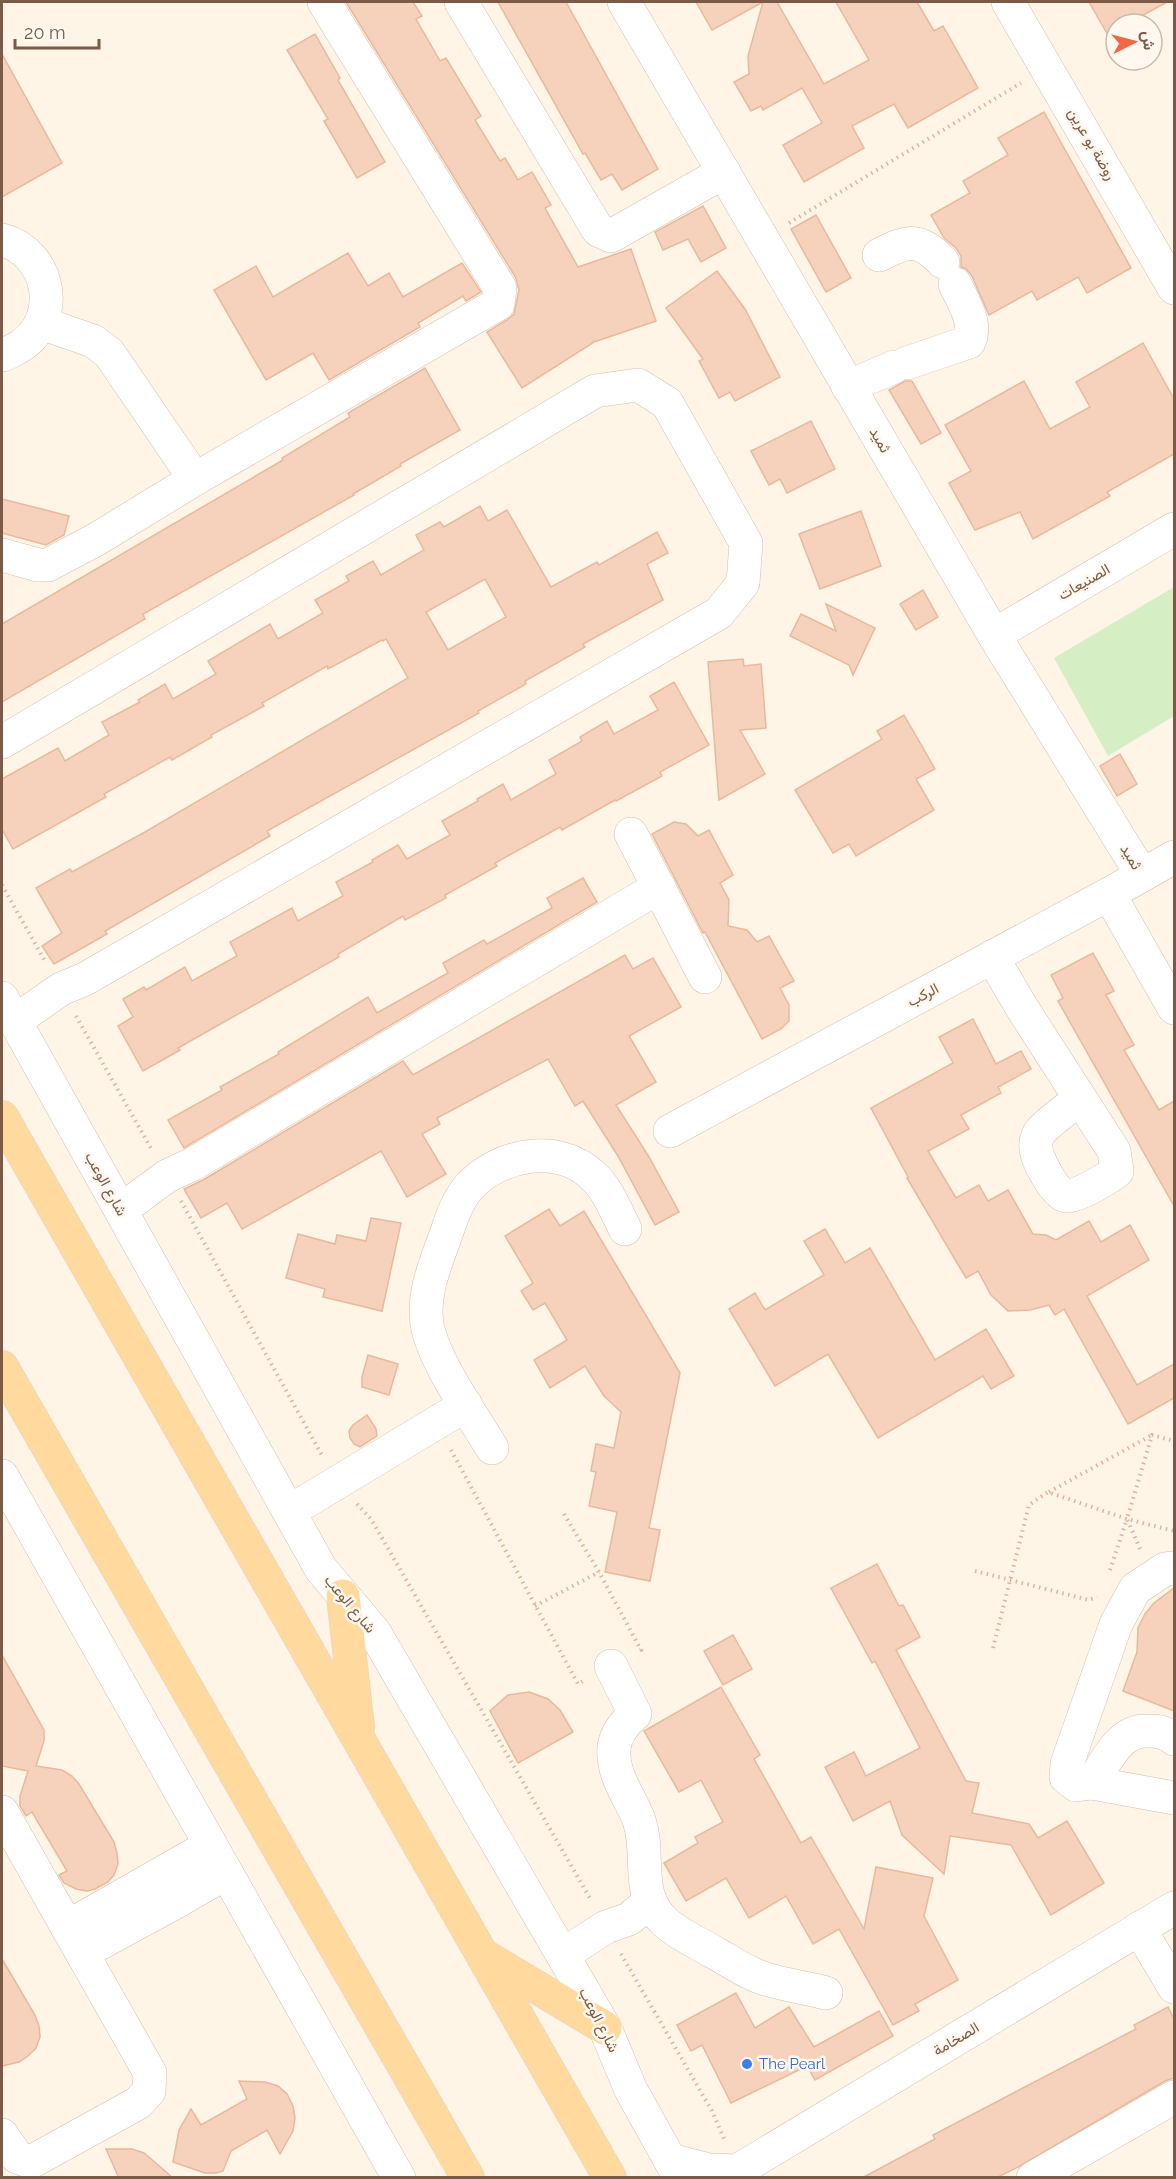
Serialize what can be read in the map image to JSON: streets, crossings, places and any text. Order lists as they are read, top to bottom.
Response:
{
  "streets": {
    "street": [
      "روضة بو عرين",
      "ثميد",
      "الصنيعات",
      "الركب",
      "شارع الوعب",
      "الصخامة"
    ]
  },
  "crossings": [
    ["ثميد", "الصنيعات"],
    ["ثميد", "الركب"]
  ],
  "places": ["The Pearl"],
  "scale_bar": "20 m",
  "north": "right"
}
